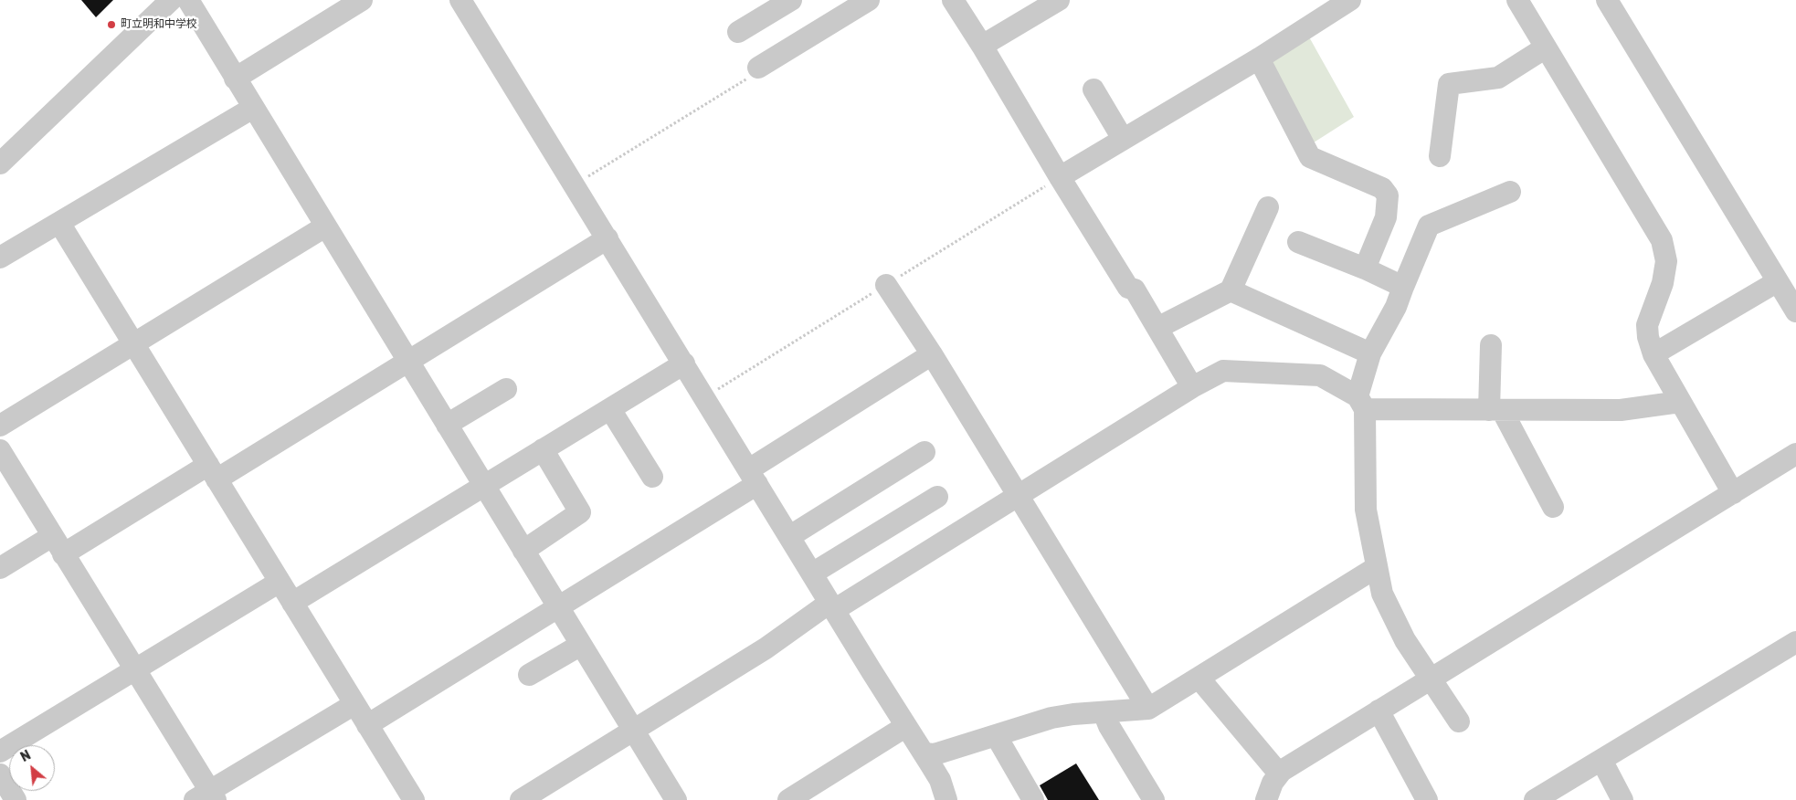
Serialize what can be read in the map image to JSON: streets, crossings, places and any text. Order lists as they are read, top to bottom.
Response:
{
  "places": ["町立明和中学校"],
  "north": "top left"
}
